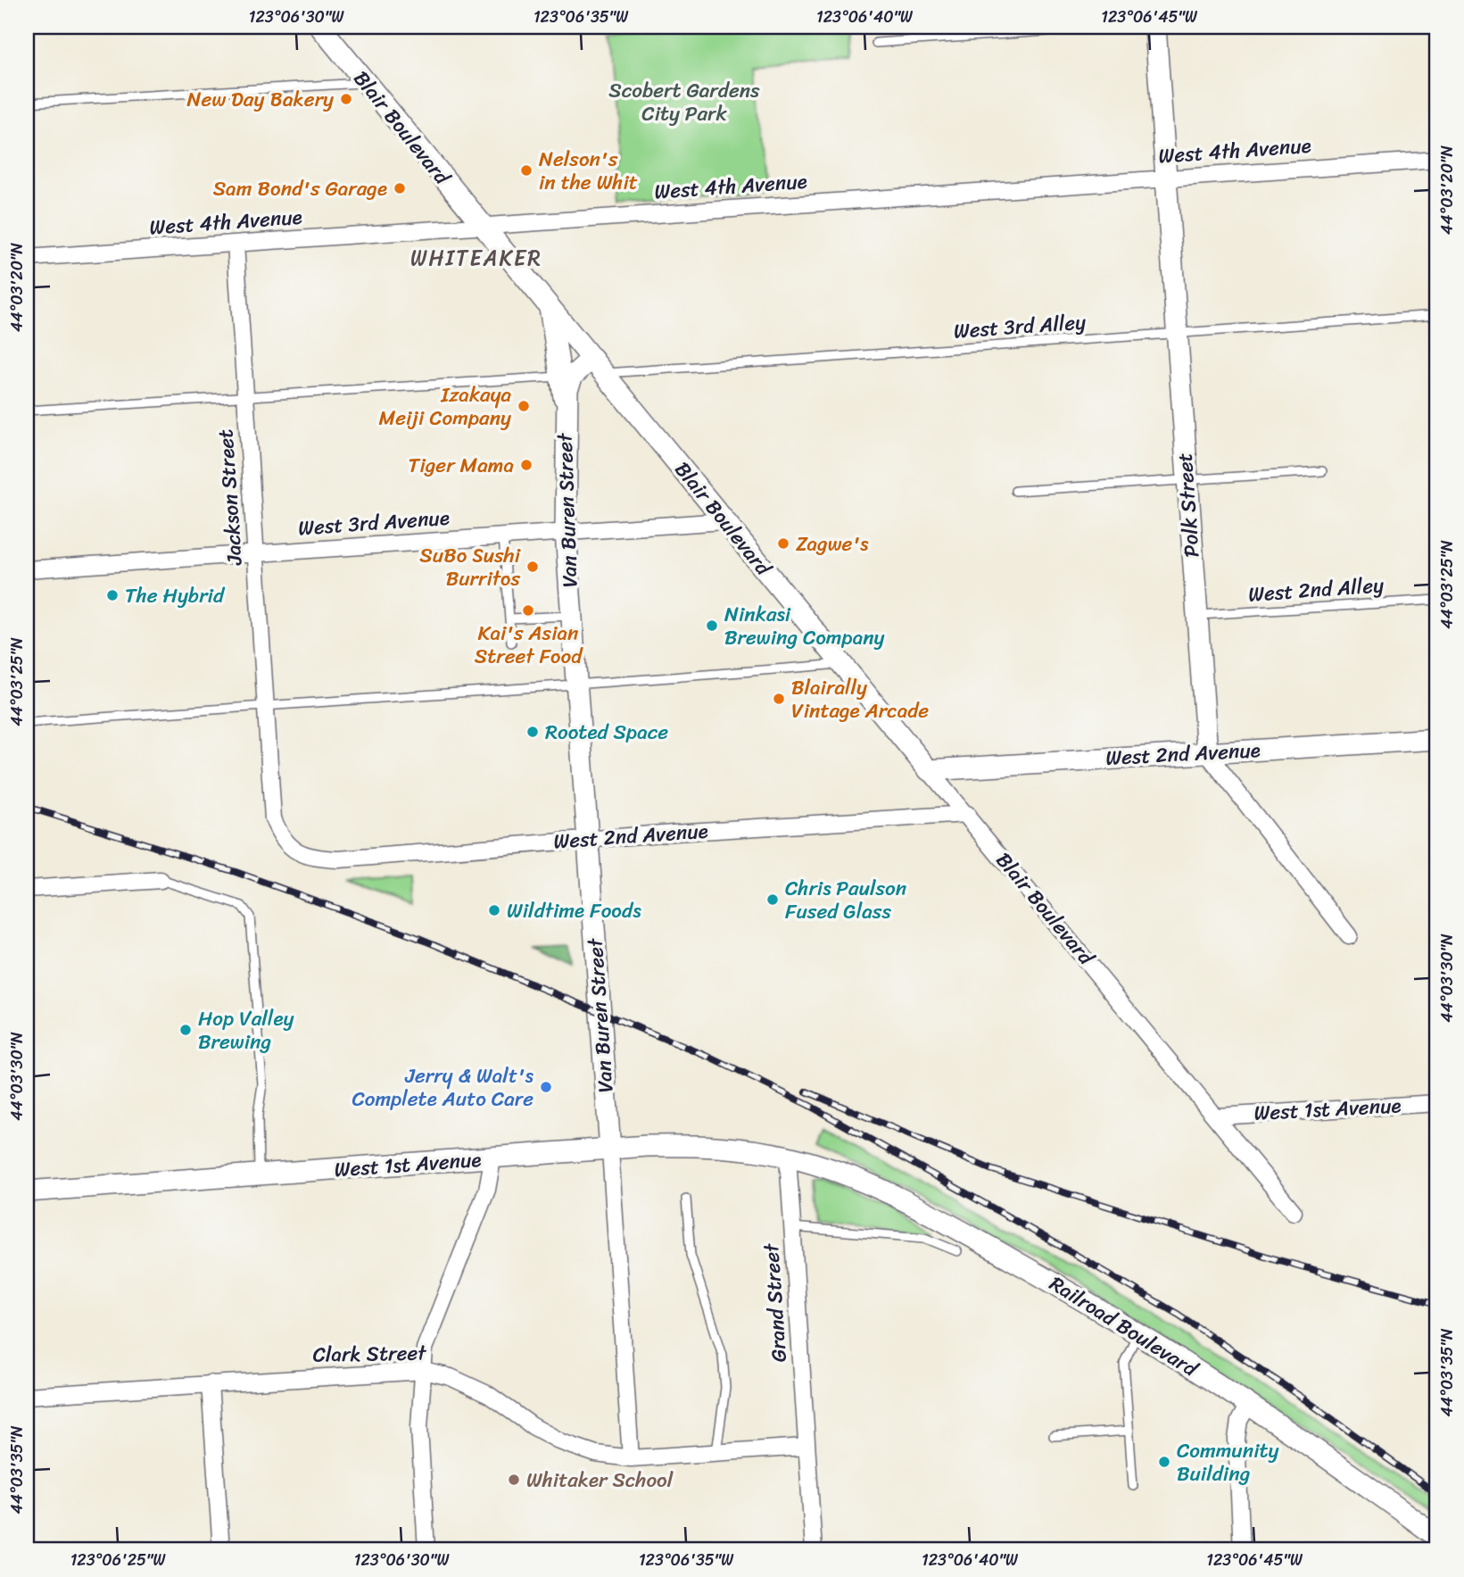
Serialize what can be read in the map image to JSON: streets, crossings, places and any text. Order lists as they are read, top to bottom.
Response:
{
  "streets": {
    "street": [
      "Blair Boulevard",
      "West 4th Avenue",
      "Jackson Street",
      "Polk Street",
      "Van Buren Street",
      "West 3rd Avenue",
      "West 2nd Avenue",
      "West 1st Avenue",
      "Grand Street",
      "Railroad Boulevard",
      "Clark Street"
    ],
    "lane": ["West 3rd Alley", "West 2nd Alley"]
  },
  "crossings": [
    ["Blair Boulevard", "West 4th Avenue"],
    ["Blair Boulevard", "West 3rd Alley"],
    ["Blair Boulevard", "Van Buren Street"],
    ["Blair Boulevard", "West 3rd Avenue"],
    ["Blair Boulevard", "West 2nd Avenue"],
    ["Blair Boulevard", "West 1st Avenue"],
    ["West 4th Avenue", "Jackson Street"],
    ["West 4th Avenue", "Polk Street"],
    ["West 3rd Alley", "Polk Street"],
    ["West 3rd Alley", "Van Buren Street"],
    ["Jackson Street", "West 3rd Avenue"],
    ["Jackson Street", "West 2nd Avenue"],
    ["Polk Street", "West 2nd Alley"],
    ["Polk Street", "West 2nd Avenue"],
    ["Van Buren Street", "West 3rd Avenue"],
    ["Van Buren Street", "West 2nd Avenue"],
    ["Van Buren Street", "West 1st Avenue"],
    ["Van Buren Street", "Clark Street"],
    ["West 1st Avenue", "Grand Street"],
    ["West 1st Avenue", "Railroad Boulevard"],
    ["Grand Street", "Railroad Boulevard"],
    ["Grand Street", "Clark Street"]
  ],
  "districts": ["WHITEAKER"],
  "parks": ["Scobert Gardens City Park"],
  "places": [
    "New Day Bakery",
    "Nelson's in the Whit",
    "Sam Bond's Garage",
    "Izakaya Meiji Company",
    "Tiger Mama",
    "Zagwe's",
    "SuBo Sushi Burritos",
    "The Hybrid",
    "Kai's Asian Street Food",
    "Ninkasi Brewing Company",
    "Blairally Vintage Arcade",
    "Rooted Space",
    "Chris Paulson Fused Glass",
    "Wildtime Foods",
    "Hop Valley Brewing",
    "Jerry & Walt's Complete Auto Care",
    "Community Building",
    "Whitaker School"
  ],
  "coordinates": [
    "123°06'30\"W",
    "123°06'35\"W",
    "123°06'40\"W",
    "123°06'45\"W",
    "44°03'20\"N",
    "44°03'25\"N",
    "44°03'30\"N",
    "44°03'35\"N",
    "123°06'25\"W"
  ]
}
